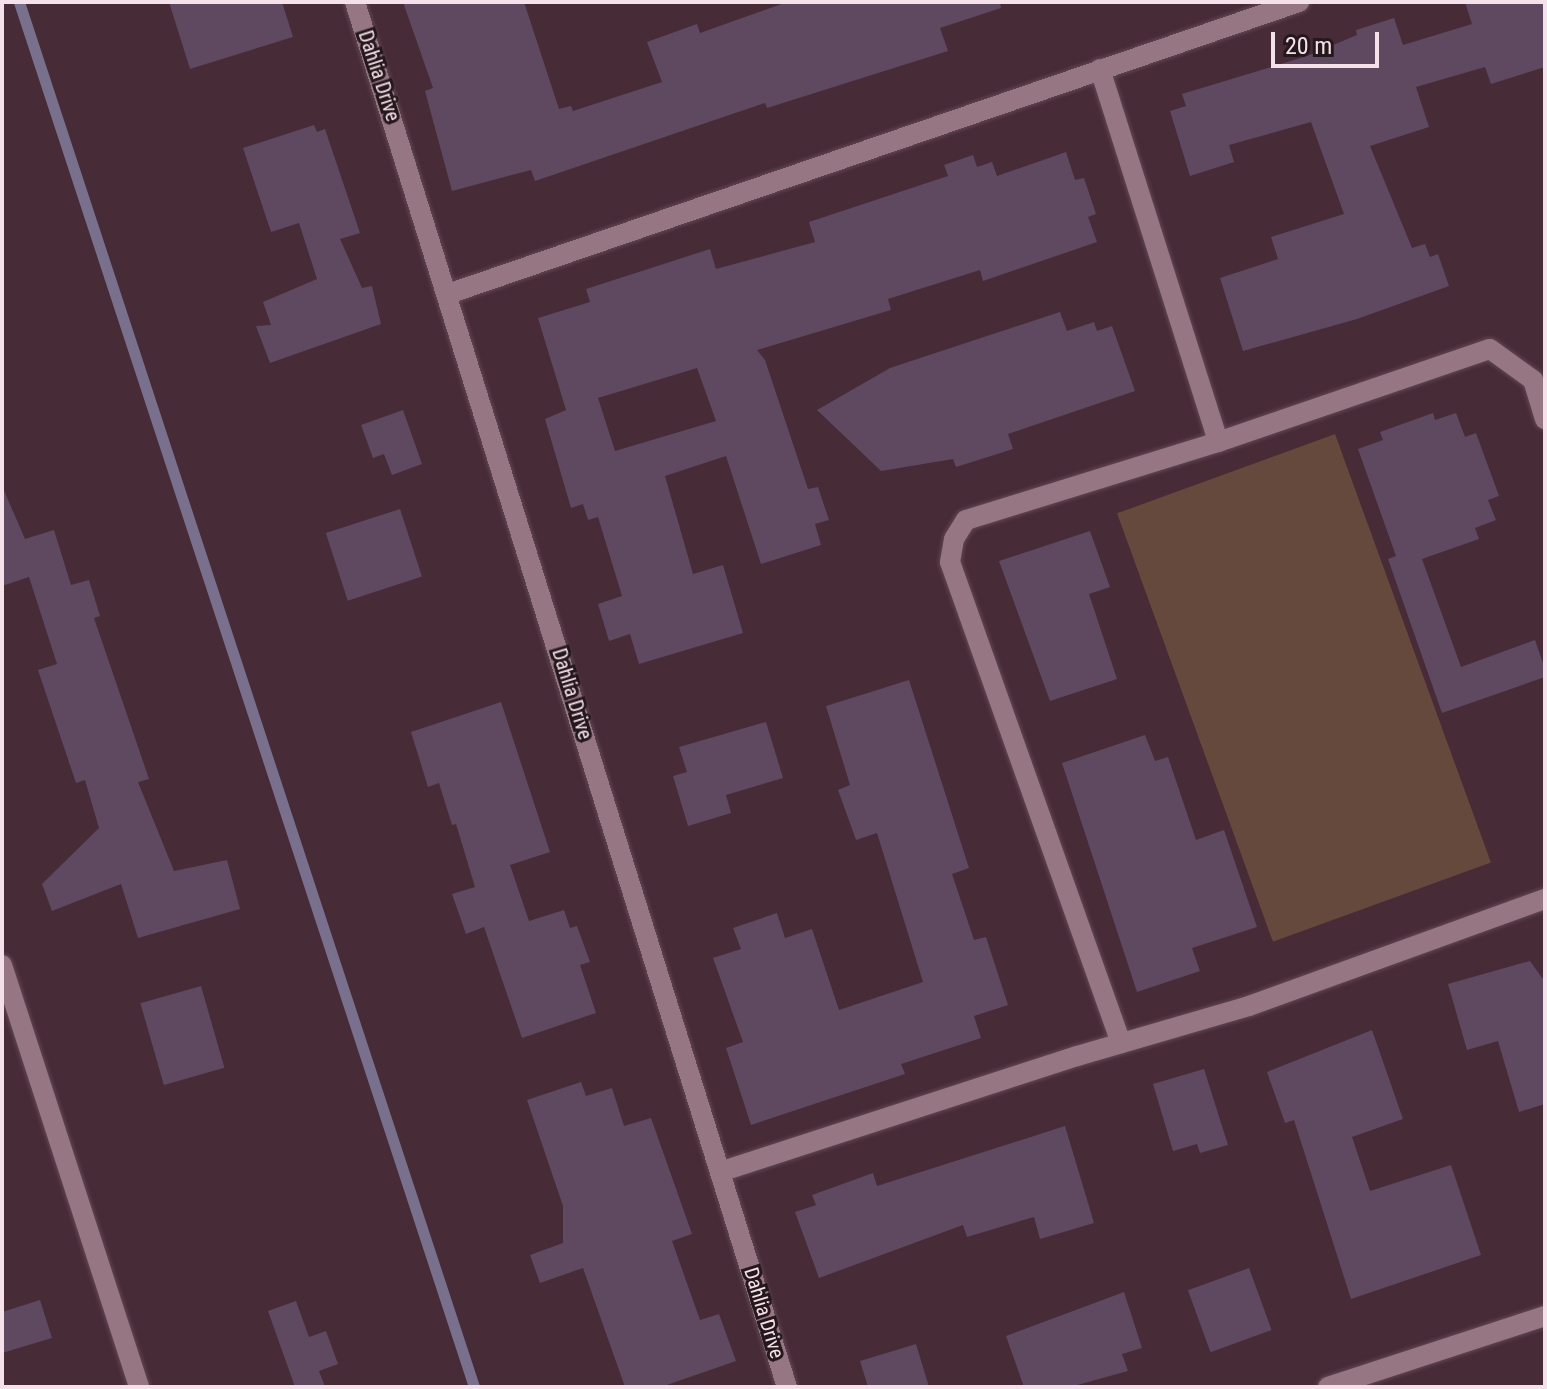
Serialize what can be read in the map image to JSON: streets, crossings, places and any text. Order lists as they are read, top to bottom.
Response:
{
  "streets": {
    "street": ["Dahlia Drive"]
  },
  "scale_bar": "20 m"
}
